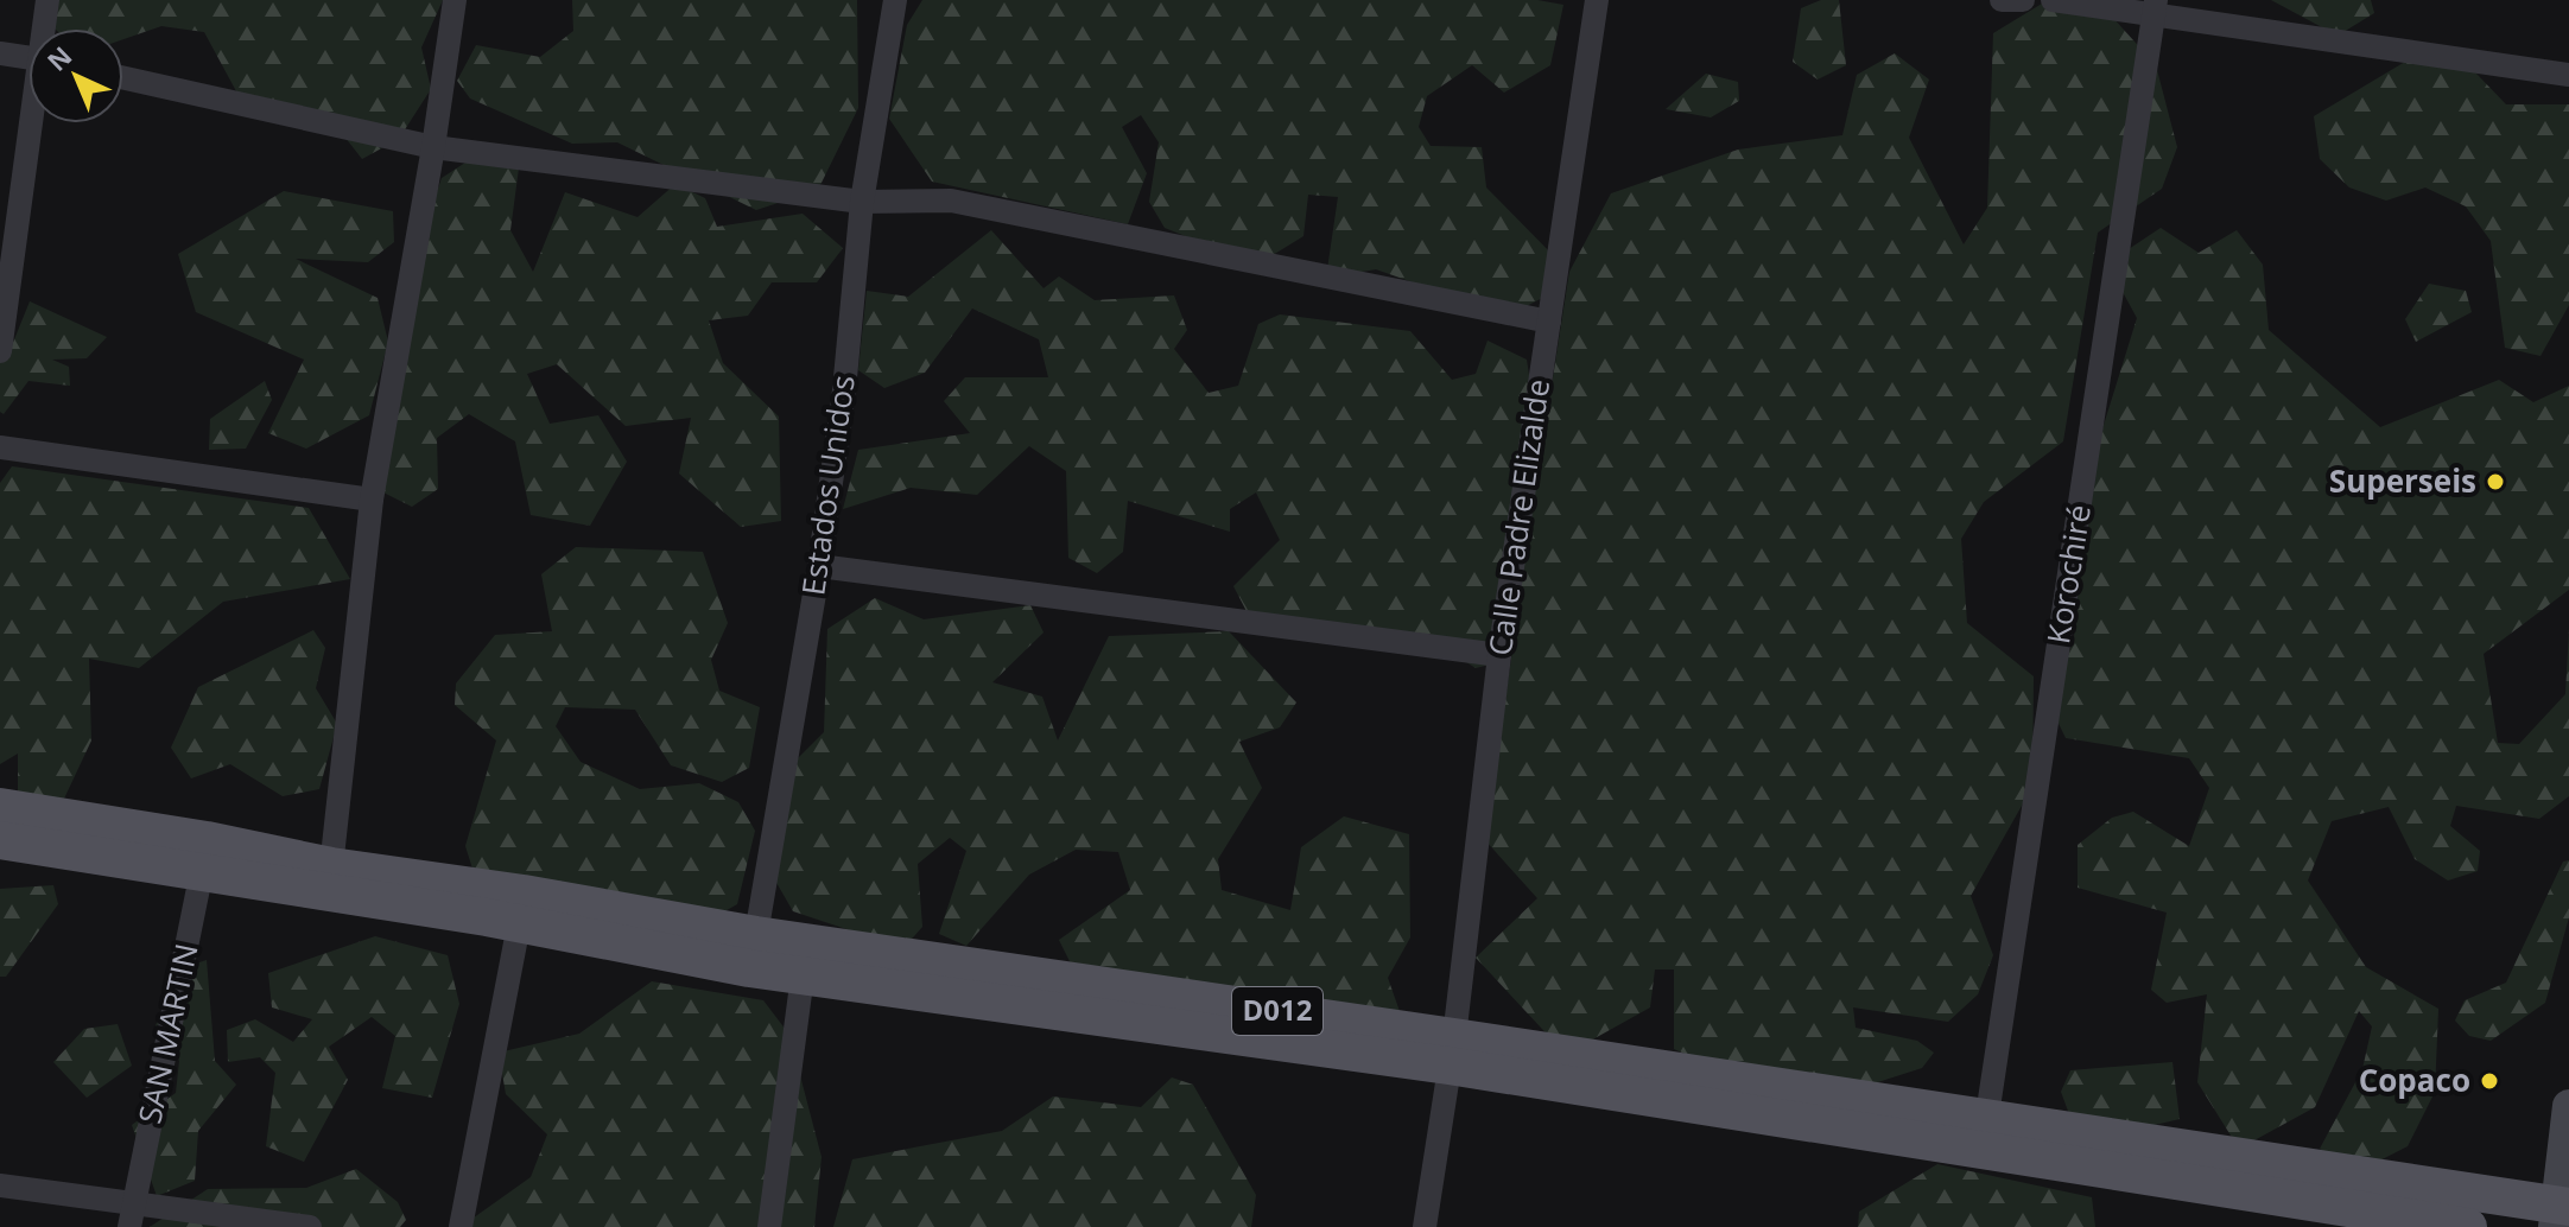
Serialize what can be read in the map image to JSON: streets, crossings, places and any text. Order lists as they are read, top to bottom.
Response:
{
  "streets": {
    "main road": ["D012"],
    "street": [
      "Estados Unidos",
      "Calle Padre Elizalde",
      "Korochiré",
      "SAN MARTIN"
    ]
  },
  "crossings": [
    ["Estados Unidos", "D012"],
    ["Calle Padre Elizalde", "D012"],
    ["Korochiré", "D012"],
    ["D012", "SAN MARTIN"]
  ],
  "places": ["Superseis", "Copaco"],
  "north": "top left"
}
